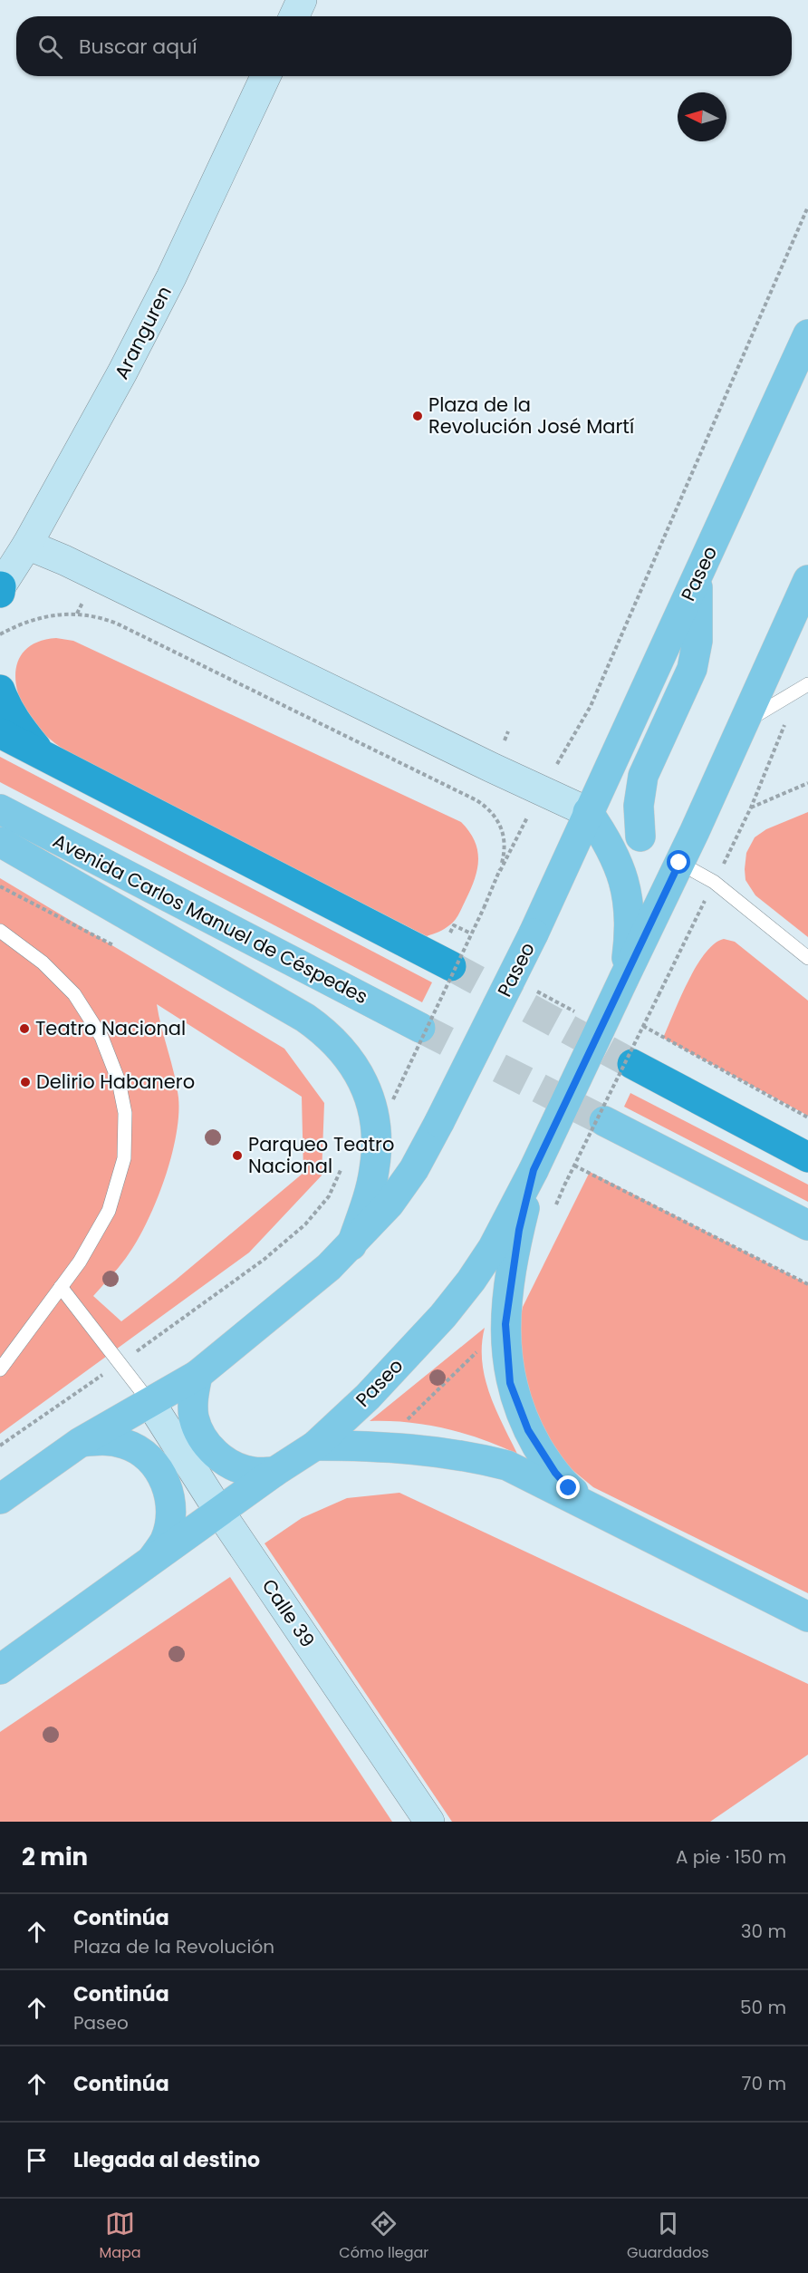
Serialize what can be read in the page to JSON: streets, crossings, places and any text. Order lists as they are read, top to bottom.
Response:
{
  "streets": {
    "main road": ["Paseo", "Avenida Carlos Manuel de Céspedes"],
    "street": ["Aranguren", "Calle 39"]
  },
  "crossings": [
    ["Paseo", "Calle 39"]
  ],
  "places": [
    "Plaza de la Revolución José Martí",
    "Teatro Nacional",
    "Delirio Habanero",
    "Parqueo Teatro Nacional"
  ],
  "north": "left",
  "page": {
    "search": "Buscar aquí",
    "heading": ["2 min", "A pie · 150 m"],
    "list": [
      ["Continúa", "Plaza de la Revolución", "30 m"],
      ["Continúa", "Paseo", "50 m"],
      ["Continúa", "70 m"],
      "Llegada al destino"
    ],
    "nav": ["Mapa", "Cómo llegar", "Guardados"]
  }
}
